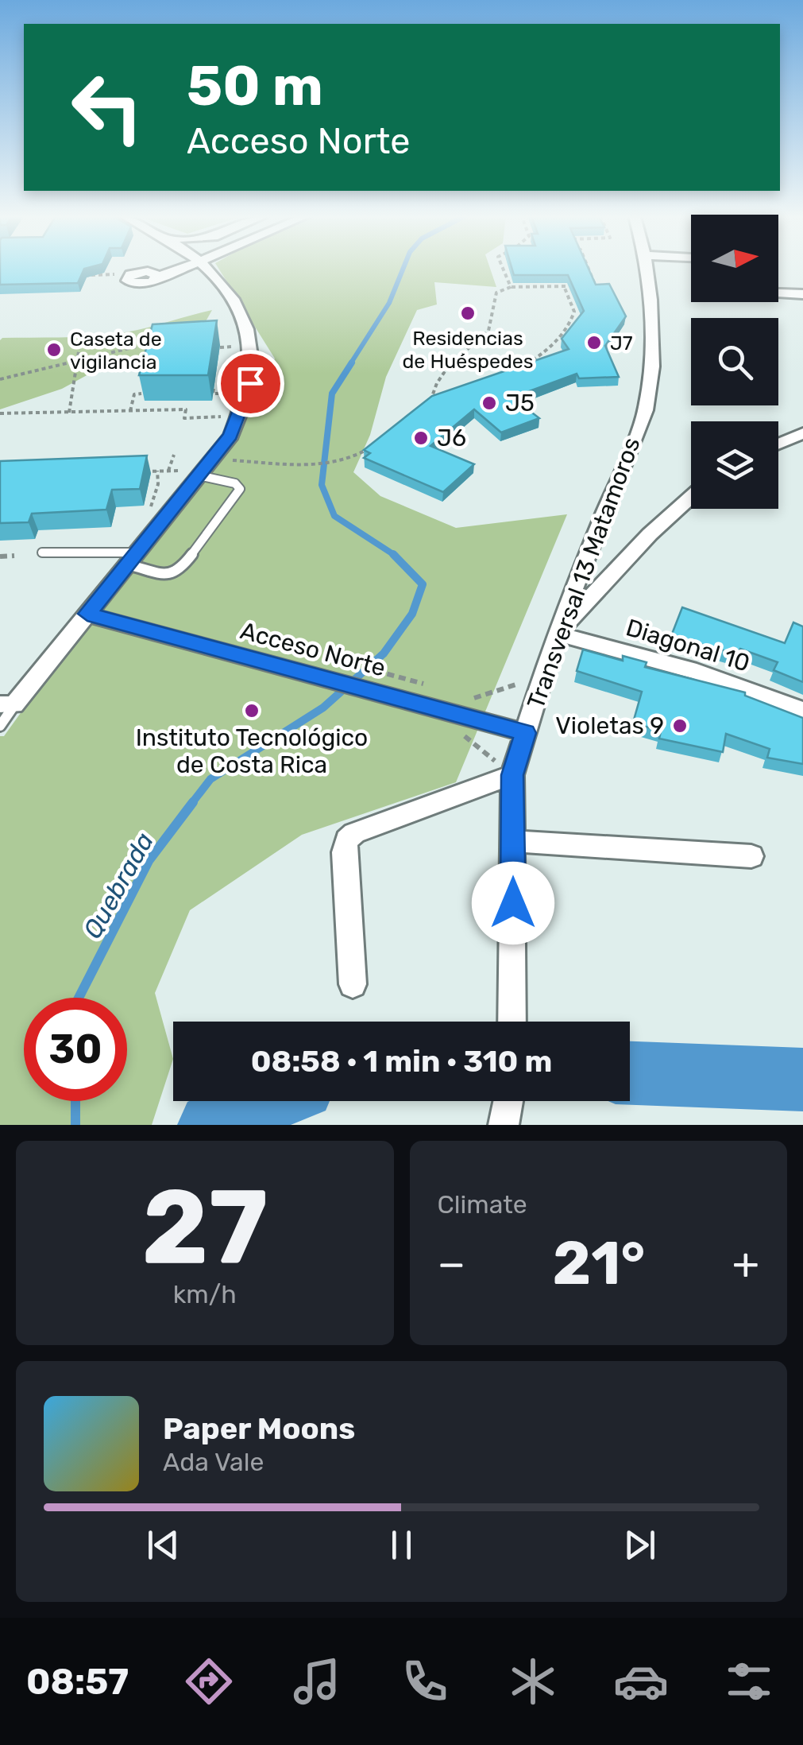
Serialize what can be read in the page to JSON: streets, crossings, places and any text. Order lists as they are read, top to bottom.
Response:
{
  "streets": {
    "street": ["Transversal 13 Matamoros", "Diagonal 10", "Acceso Norte"]
  },
  "crossings": [
    ["Transversal 13 Matamoros", "Diagonal 10"],
    ["Transversal 13 Matamoros", "Acceso Norte"]
  ],
  "water": ["Quebrada"],
  "places": [
    "Residencias de Huéspedes",
    "J7",
    "Caseta de vigilancia",
    "J5",
    "J6",
    "Instituto Tecnológico de Costa Rica",
    "Violetas 9"
  ],
  "north": "right",
  "page": {
    "turn": ["50 m", "Acceso Norte"],
    "limit": "30",
    "trip": "08:58 · 1 min · 310 m",
    "tile": [
      ["27", "km/h"],
      "Climate"
    ],
    "heat": ["−", "21°", "+"],
    "song": ["Paper Moons", "Ada Vale"],
    "tabs": "08:57"
  }
}
